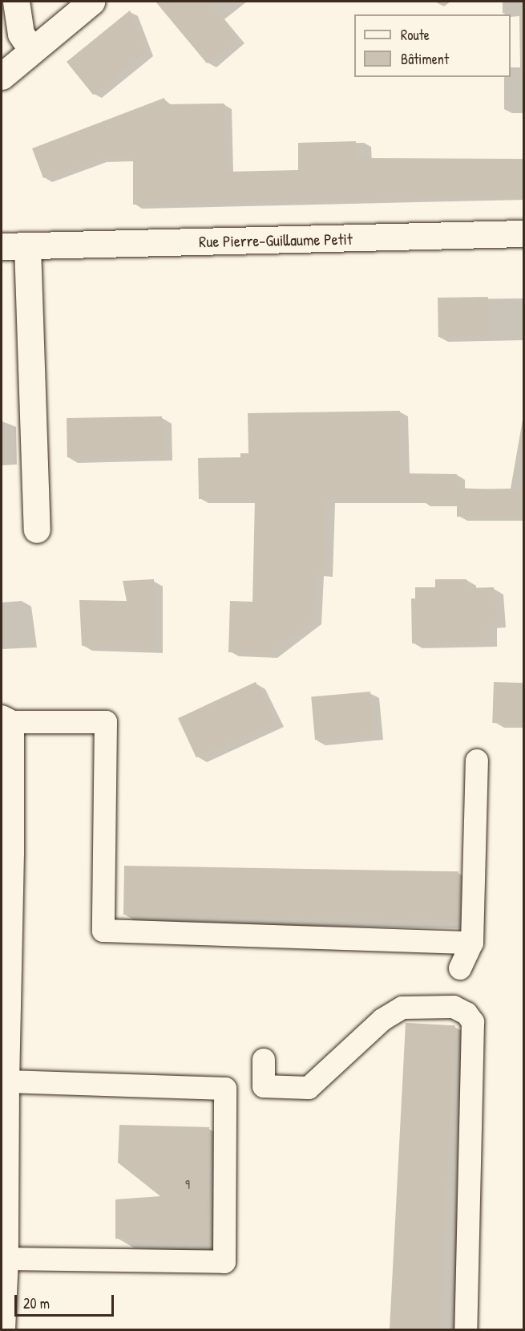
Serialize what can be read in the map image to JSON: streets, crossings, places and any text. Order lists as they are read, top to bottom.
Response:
{
  "streets": {
    "street": ["Rue Pierre-Guillaume Petit"]
  },
  "house_numbers": ["9"],
  "legend": ["Route", "Bâtiment"],
  "scale_bar": "20 m"
}
